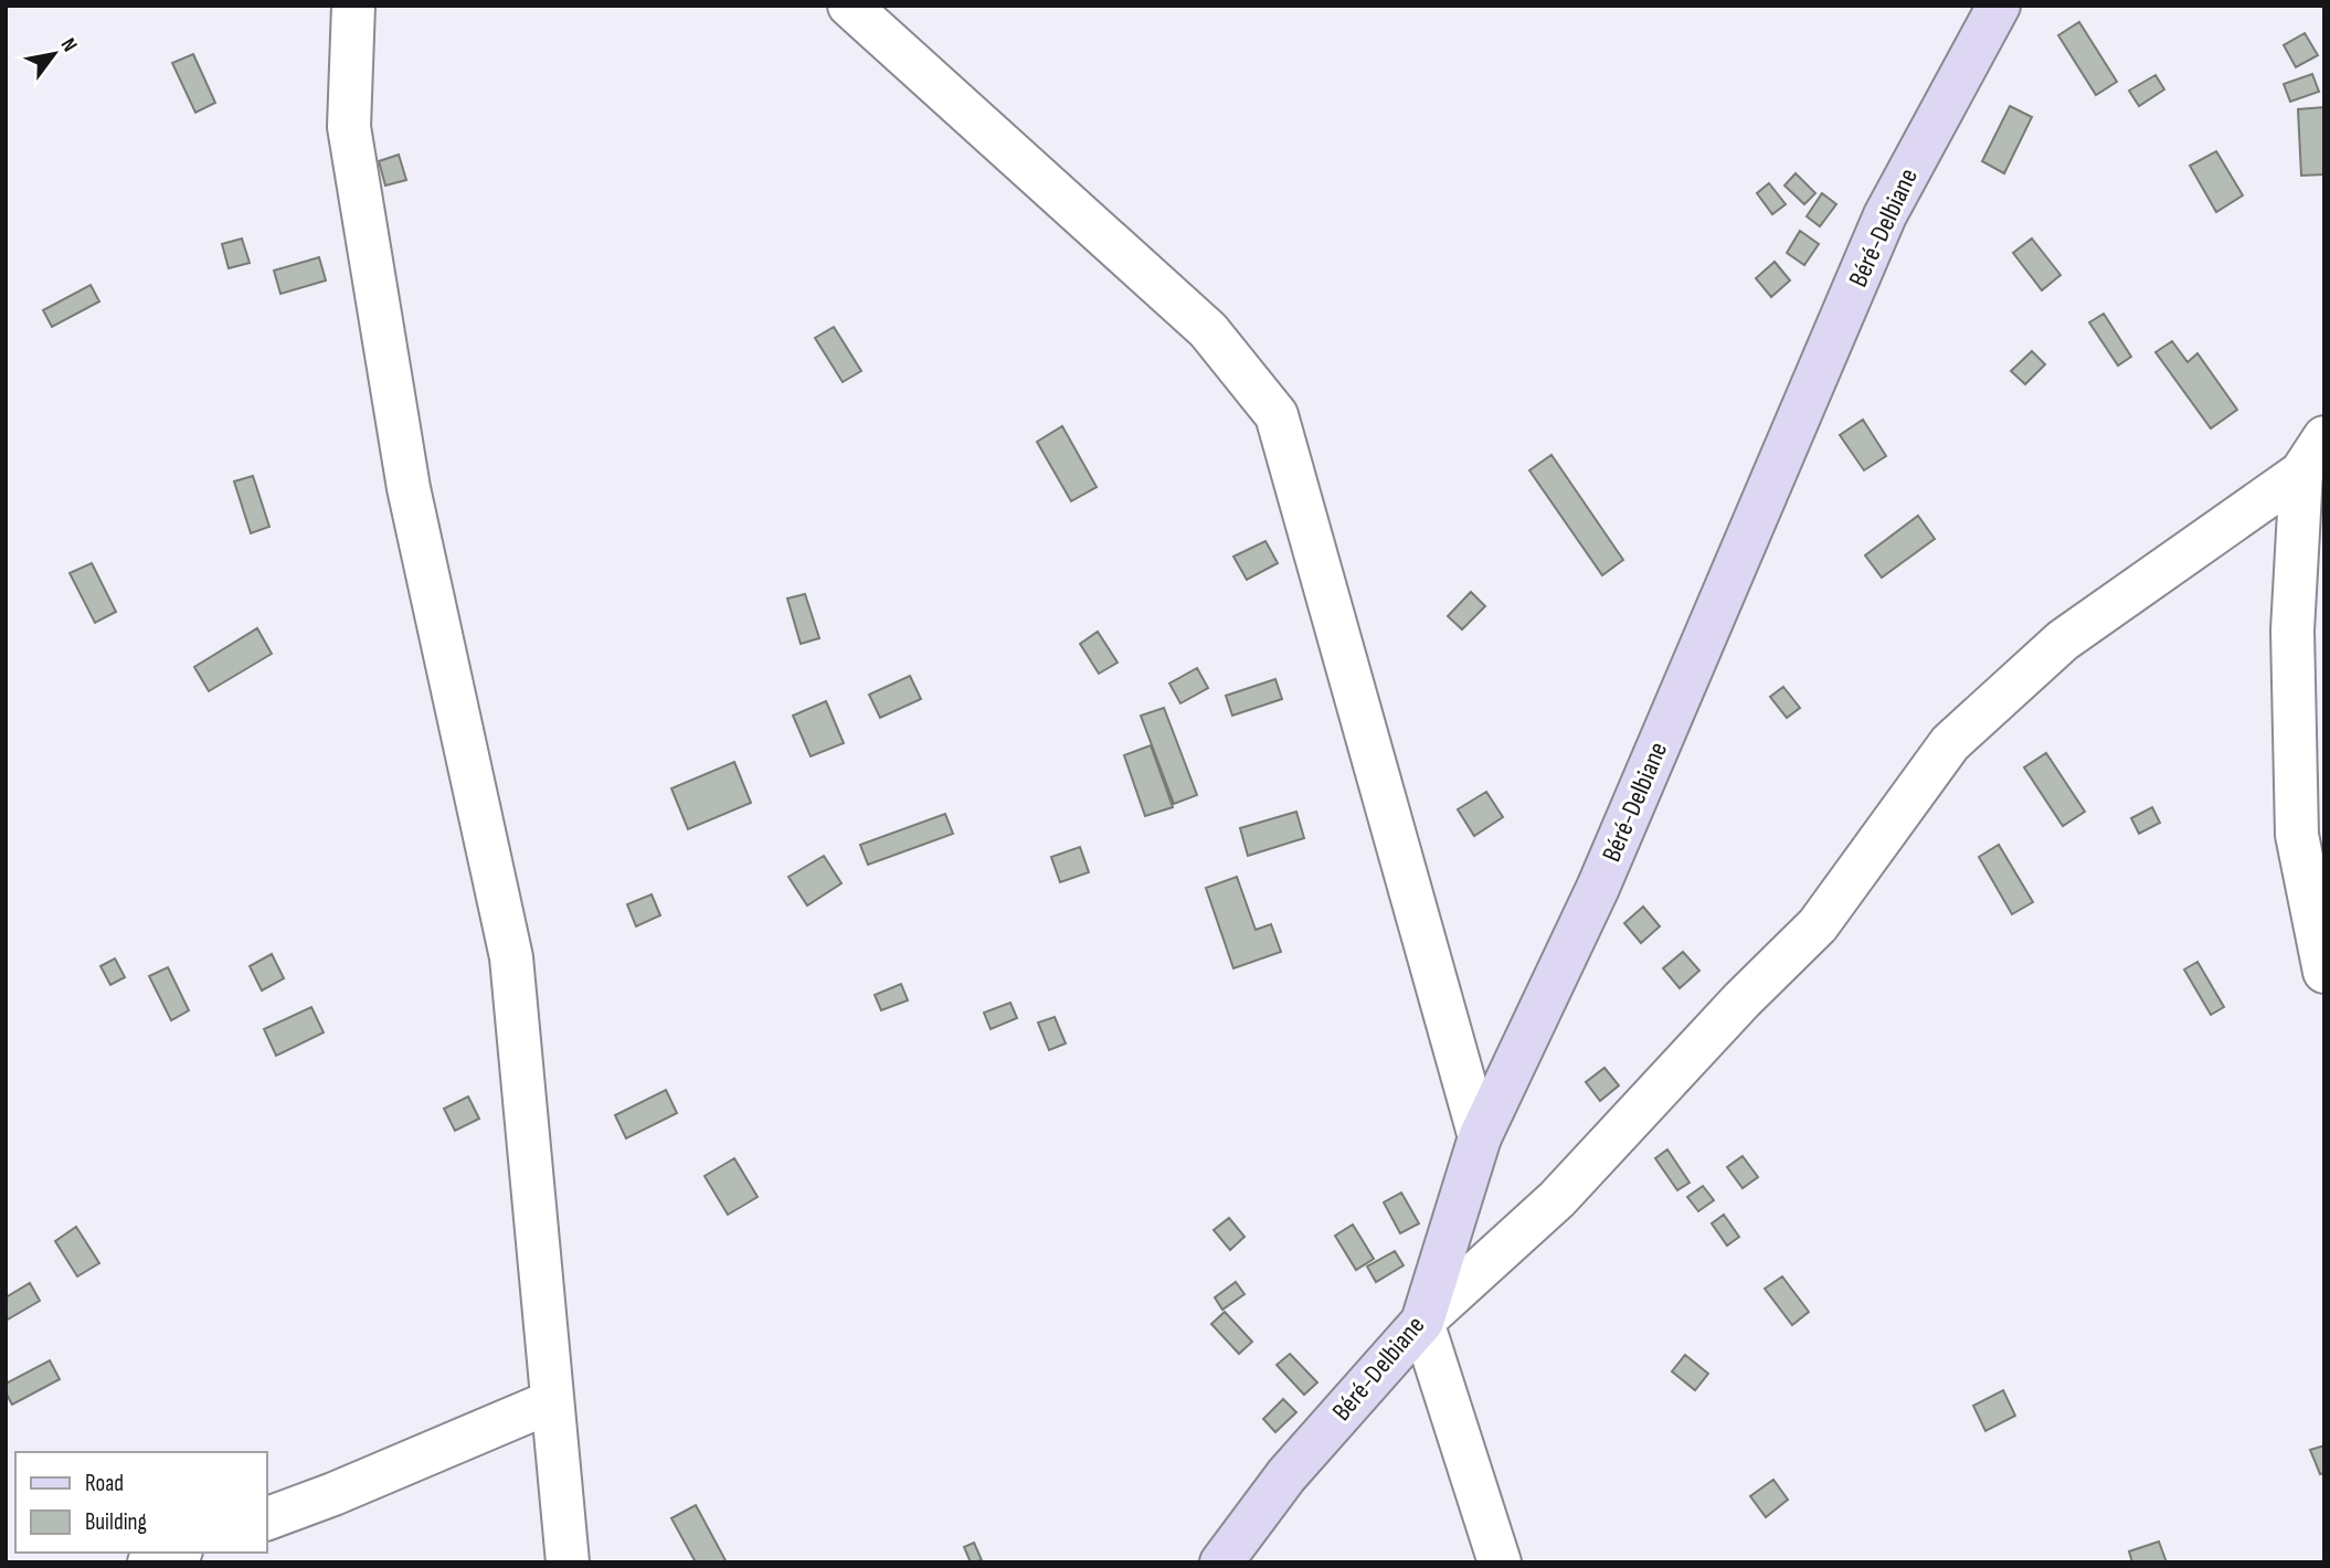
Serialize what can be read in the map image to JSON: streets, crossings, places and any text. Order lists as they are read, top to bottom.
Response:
{
  "streets": {
    "street": ["Béré-Delbiane"]
  },
  "legend": ["Road", "Building"],
  "north": "top right"
}
